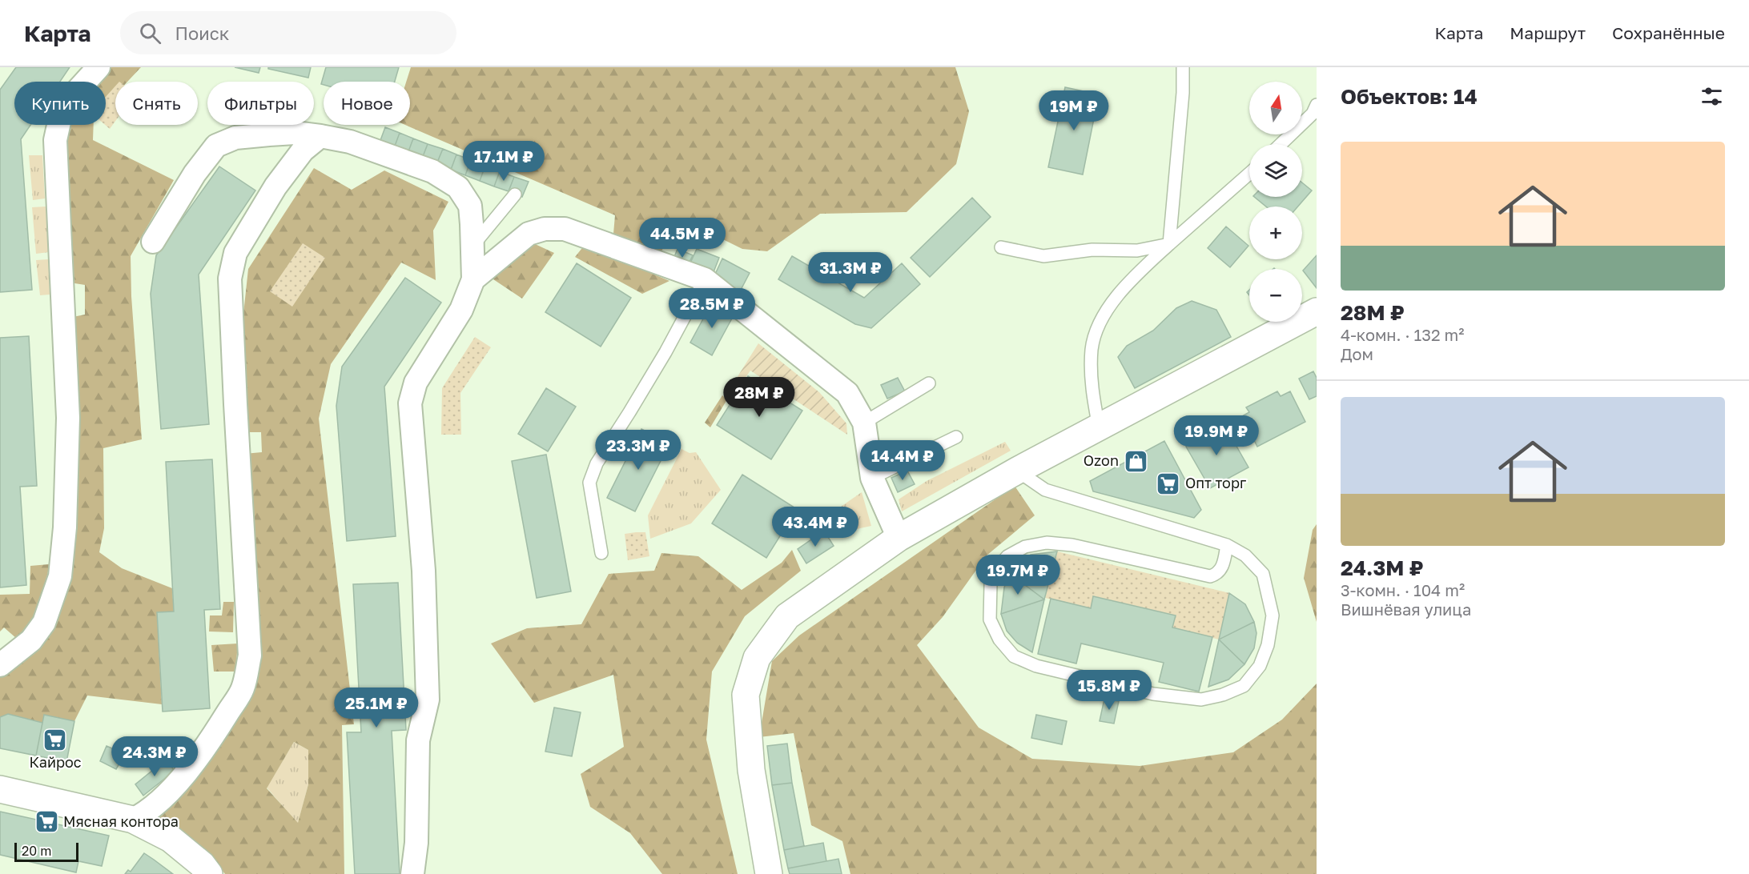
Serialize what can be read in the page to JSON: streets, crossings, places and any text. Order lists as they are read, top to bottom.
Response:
{
  "places": {
    "shop": ["Ozon"],
    "supermarket": ["Опт торг", "Кайрос", "Мясная контора"]
  },
  "scale_bar": "20 m",
  "north": "top",
  "page": {
    "header": "Карта",
    "search": "Поиск",
    "nav": ["Карта", "Маршрут", "Сохранённые"],
    "heading": "Объектов: 14",
    "map_buttons": ["+", "−"],
    "chip": [
      "Купить",
      "Снять",
      "Фильтры",
      "Новое"
    ],
    "price": [
      "19M ₽",
      "17.1M ₽",
      "44.5M ₽",
      "31.3M ₽",
      "28.5M ₽",
      "28M ₽",
      "19.9M ₽",
      "23.3M ₽",
      "14.4M ₽",
      "43.4M ₽",
      "19.7M ₽",
      "15.8M ₽",
      "25.1M ₽",
      "24.3M ₽"
    ],
    "list": [
      {
        "name": "28M ₽",
        "note": "4-комн. · 132 m² · Дом"
      },
      {
        "name": "24.3M ₽",
        "note": "3-комн. · 104 m² · Вишнёвая улица"
      }
    ],
    "scale": "20 m"
  }
}
